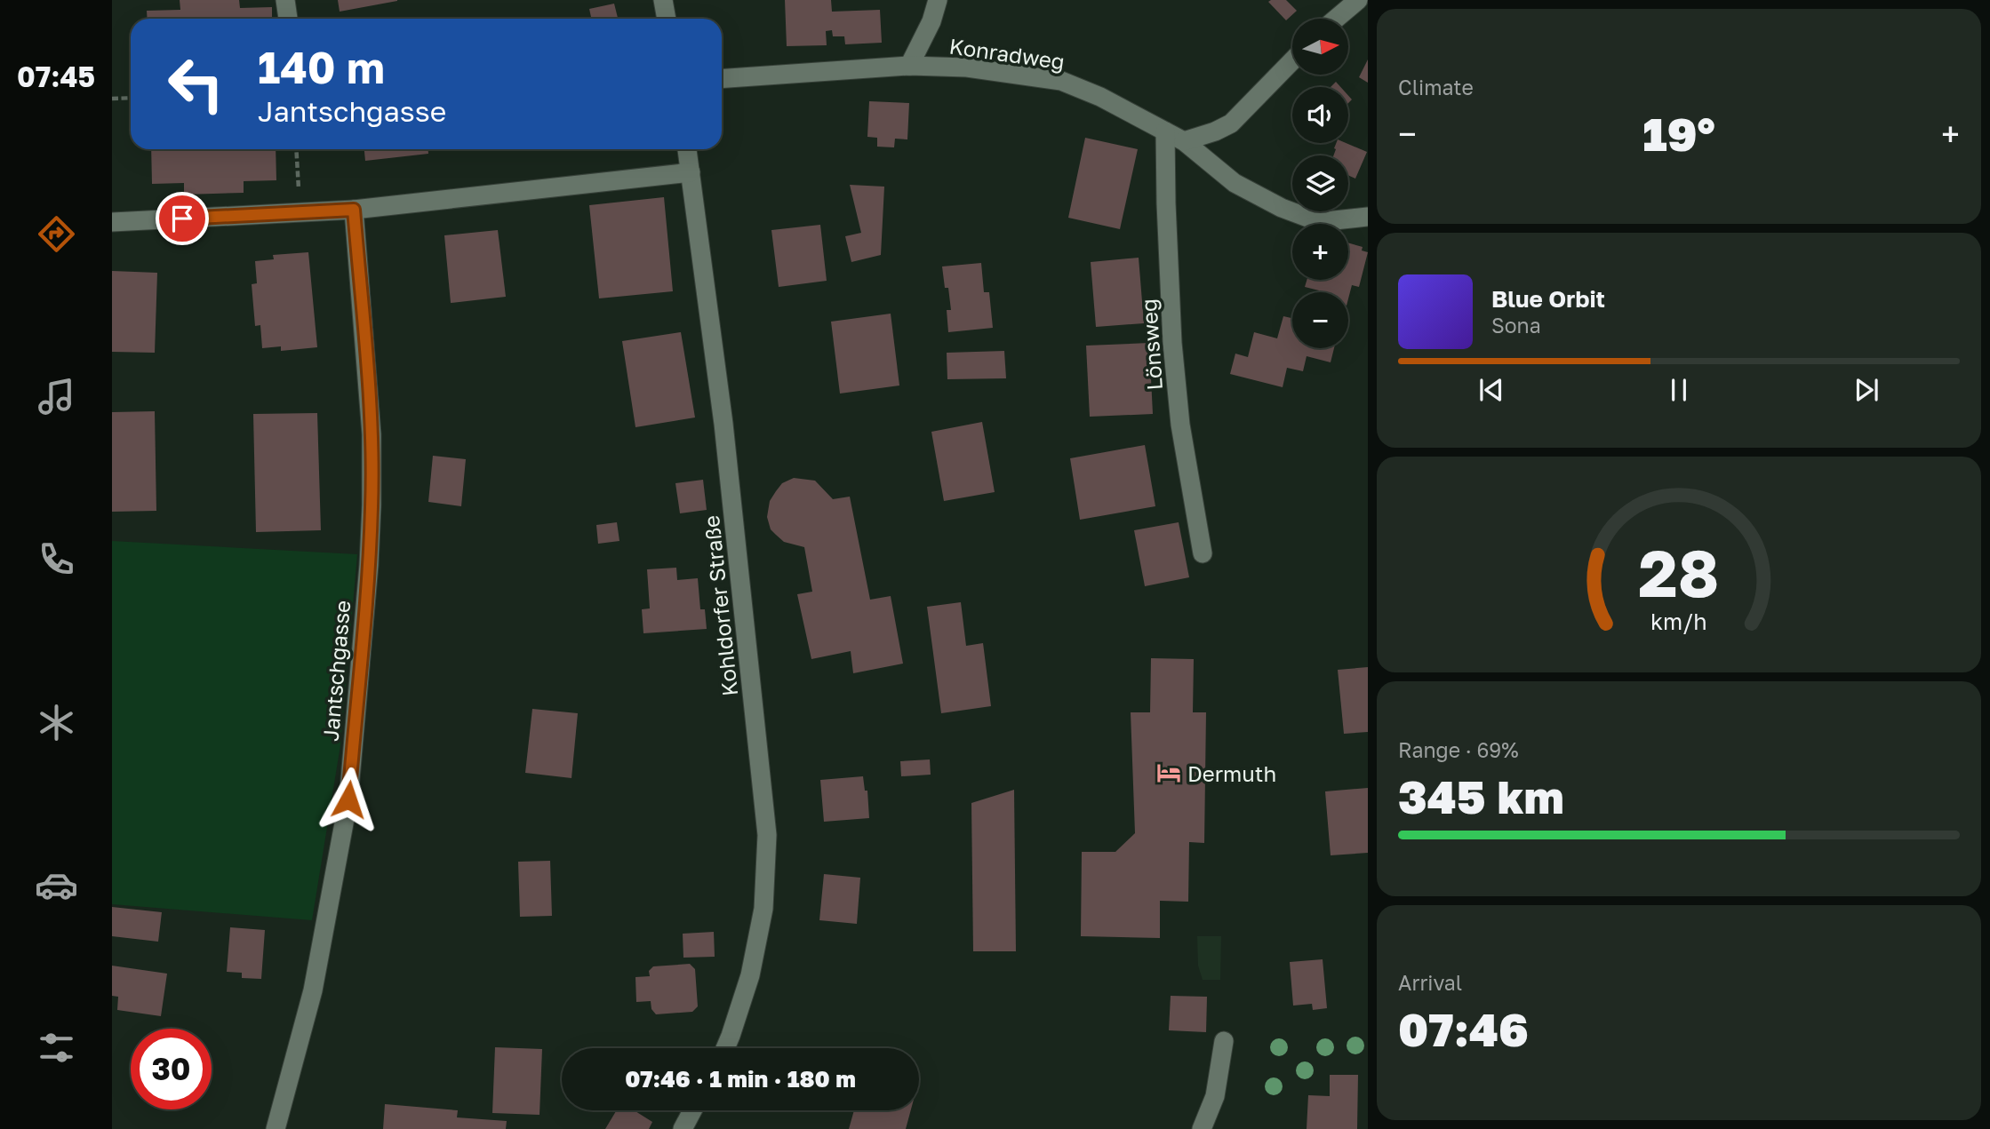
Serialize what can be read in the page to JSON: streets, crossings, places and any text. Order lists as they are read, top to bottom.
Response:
{
  "streets": {
    "street": [
      "Konradweg",
      "Lönsweg",
      "Kohldorfer Straße",
      "Jantschgasse"
    ]
  },
  "crossings": [
    ["Konradweg", "Lönsweg"]
  ],
  "places": {
    "hotel": ["Dermuth"]
  },
  "north": "right",
  "page": {
    "tabs": "07:45",
    "tile": [
      "Climate",
      ["Range · 69%", "345 km"],
      ["Arrival", "07:46"]
    ],
    "map_buttons": ["+", "−"],
    "turn": ["140 m", "Jantschgasse"],
    "heat": ["−", "19°", "+"],
    "song": ["Blue Orbit", "Sona"],
    "limit": "30",
    "trip": "07:46 · 1 min · 180 m",
    "gauge": ["28", "km/h"]
  }
}
